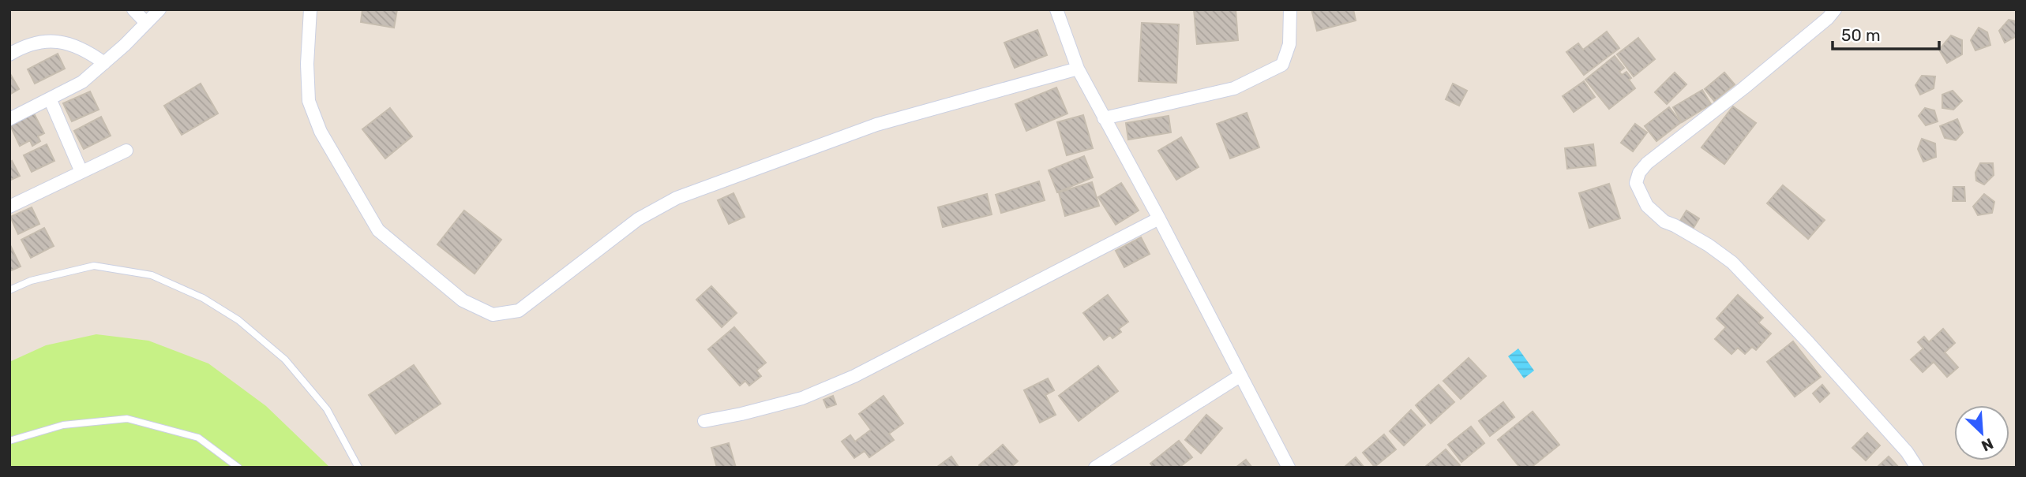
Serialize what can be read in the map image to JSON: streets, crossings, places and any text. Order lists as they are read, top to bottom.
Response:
{
  "scale_bar": "50 m",
  "north": "bottom right"
}
